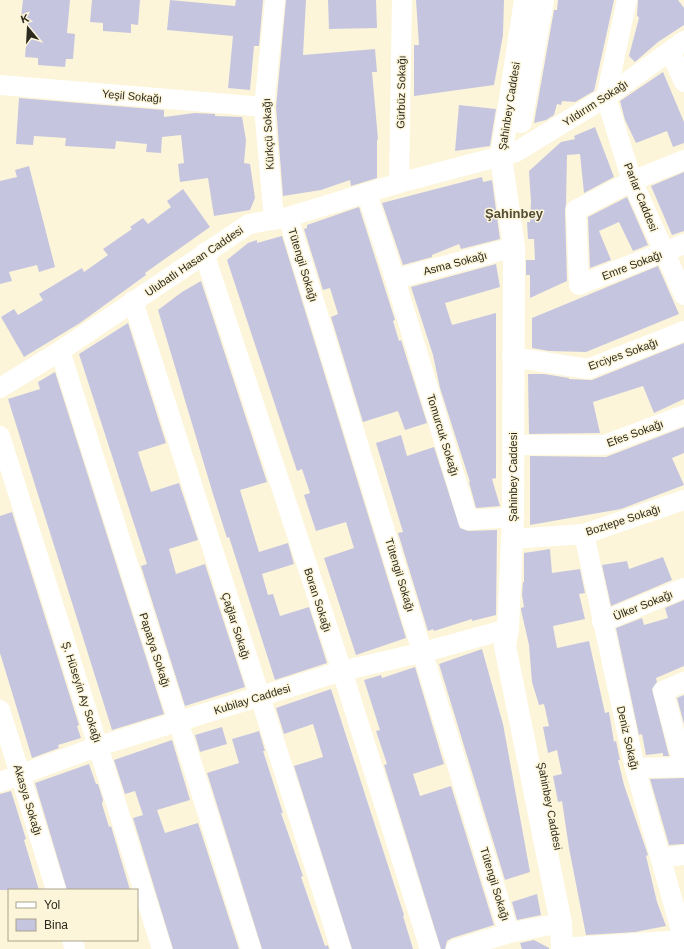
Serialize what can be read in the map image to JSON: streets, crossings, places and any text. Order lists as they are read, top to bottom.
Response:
{
  "streets": {
    "main road": ["Şahinbey Caddesi"],
    "street": [
      "Gürbüz Sokağı",
      "Yeşil Sokağı",
      "Yıldırım Sokağı",
      "Kürkçü Sokağı",
      "Parlar Caddesi",
      "Ulubatlı Hasan Caddesi",
      "Asma Sokağı",
      "Tütengil Sokağı",
      "Emre Sokağı",
      "Erciyes Sokağı",
      "Efes Sokağı",
      "Tomurcuk Sokağı",
      "Boztepe Sokağı",
      "Boran Sokağı",
      "Ülker Sokağı",
      "Çağlar Sokağı",
      "Papatya Sokağı",
      "Ş. Hüseyin Ay Sokağı",
      "Kubilay Caddesi",
      "Deniz Sokağı",
      "Akasya Sokağı"
    ]
  },
  "crossings": [
    ["Gürbüz Sokağı", "Ulubatlı Hasan Caddesi"],
    ["Yeşil Sokağı", "Kürkçü Sokağı"],
    ["Yıldırım Sokağı", "Şahinbey Caddesi"],
    ["Yıldırım Sokağı", "Parlar Caddesi"],
    ["Yıldırım Sokağı", "Ulubatlı Hasan Caddesi"],
    ["Şahinbey Caddesi", "Ulubatlı Hasan Caddesi"],
    ["Şahinbey Caddesi", "Asma Sokağı"],
    ["Şahinbey Caddesi", "Erciyes Sokağı"],
    ["Şahinbey Caddesi", "Efes Sokağı"],
    ["Şahinbey Caddesi", "Tomurcuk Sokağı"],
    ["Şahinbey Caddesi", "Boztepe Sokağı"],
    ["Şahinbey Caddesi", "Kubilay Caddesi"],
    ["Kürkçü Sokağı", "Ulubatlı Hasan Caddesi"],
    ["Kürkçü Sokağı", "Tütengil Sokağı"],
    ["Parlar Caddesi", "Emre Sokağı"],
    ["Ulubatlı Hasan Caddesi", "Tütengil Sokağı"],
    ["Ulubatlı Hasan Caddesi", "Tomurcuk Sokağı"],
    ["Ulubatlı Hasan Caddesi", "Boran Sokağı"],
    ["Ulubatlı Hasan Caddesi", "Çağlar Sokağı"],
    ["Ulubatlı Hasan Caddesi", "Papatya Sokağı"],
    ["Asma Sokağı", "Tomurcuk Sokağı"],
    ["Tütengil Sokağı", "Kubilay Caddesi"],
    ["Boztepe Sokağı", "Deniz Sokağı"],
    ["Boran Sokağı", "Kubilay Caddesi"],
    ["Ülker Sokağı", "Deniz Sokağı"],
    ["Çağlar Sokağı", "Kubilay Caddesi"],
    ["Papatya Sokağı", "Kubilay Caddesi"],
    ["Ş. Hüseyin Ay Sokağı", "Kubilay Caddesi"],
    ["Kubilay Caddesi", "Akasya Sokağı"]
  ],
  "districts": ["Şahinbey"],
  "legend": ["Yol", "Bina"],
  "north": "top"
}
